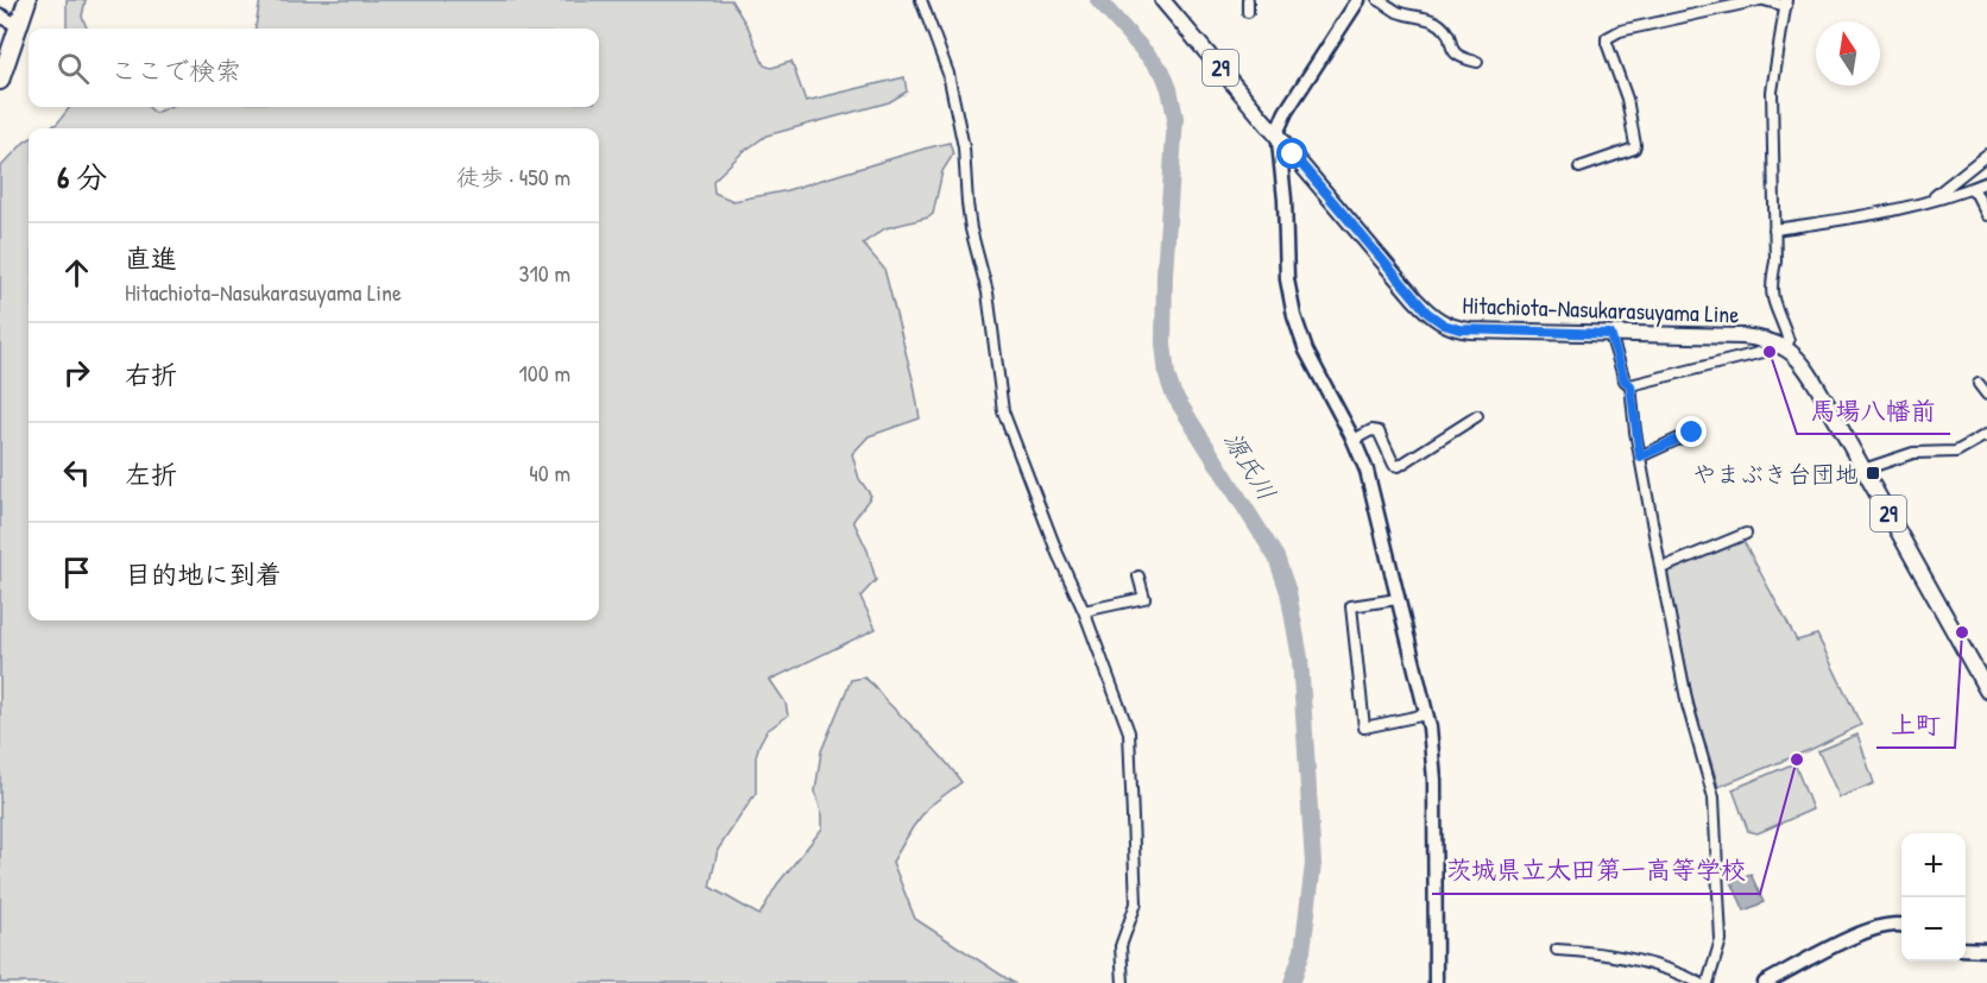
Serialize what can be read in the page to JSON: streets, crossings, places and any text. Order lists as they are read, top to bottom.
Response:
{
  "streets": {
    "main road": ["29", "Hitachiota-Nasukarasuyama Line"]
  },
  "crossings": [
    ["29", "Hitachiota-Nasukarasuyama Line"]
  ],
  "water": ["源氏川"],
  "places": {
    "other": ["馬場八幡前", "上町", "茨城県立太田第一高等学校"],
    "transit": ["やまぶき台団地"]
  },
  "north": "top",
  "page": {
    "search": "ここで検索",
    "heading": ["6 分", "徒歩 · 450 m"],
    "list": [
      ["直進", "Hitachiota-Nasukarasuyama Line", "310 m"],
      ["右折", "100 m"],
      ["左折", "40 m"],
      "目的地に到着"
    ],
    "map_buttons": ["+", "−"]
  }
}
